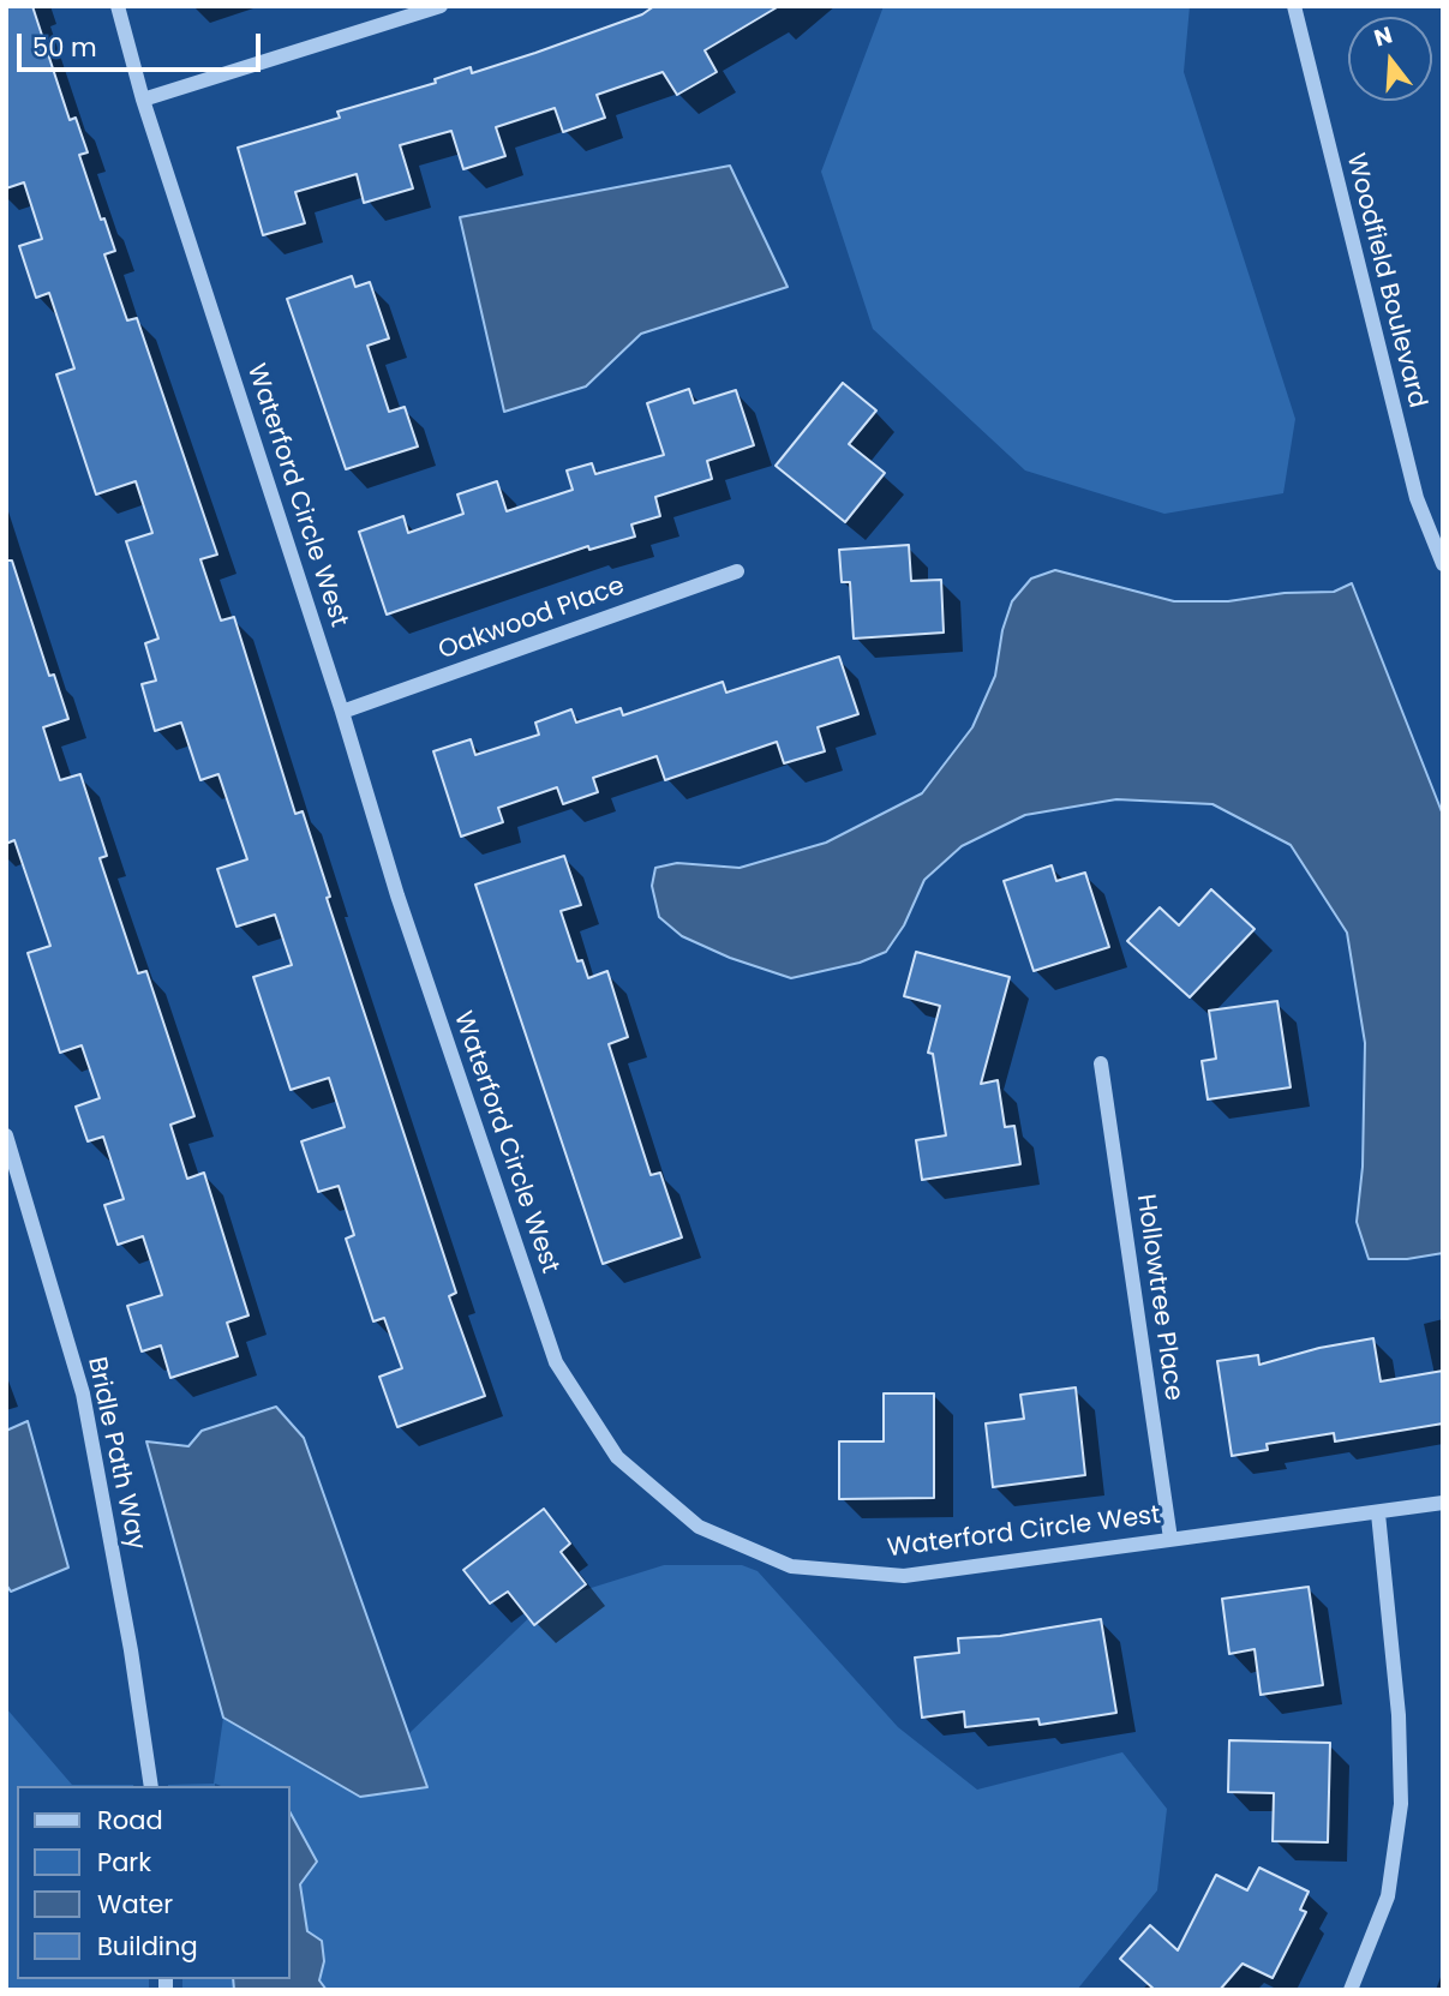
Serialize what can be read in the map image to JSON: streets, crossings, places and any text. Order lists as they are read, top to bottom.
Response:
{
  "streets": {
    "street": [
      "Woodfield Boulevard",
      "Waterford Circle West",
      "Oakwood Place",
      "Hollowtree Place",
      "Bridle Path Way"
    ]
  },
  "crossings": [
    ["Waterford Circle West", "Oakwood Place"],
    ["Waterford Circle West", "Hollowtree Place"]
  ],
  "legend": [
    "Road",
    "Park",
    "Water",
    "Building"
  ],
  "scale_bar": "50 m",
  "north": "top"
}
